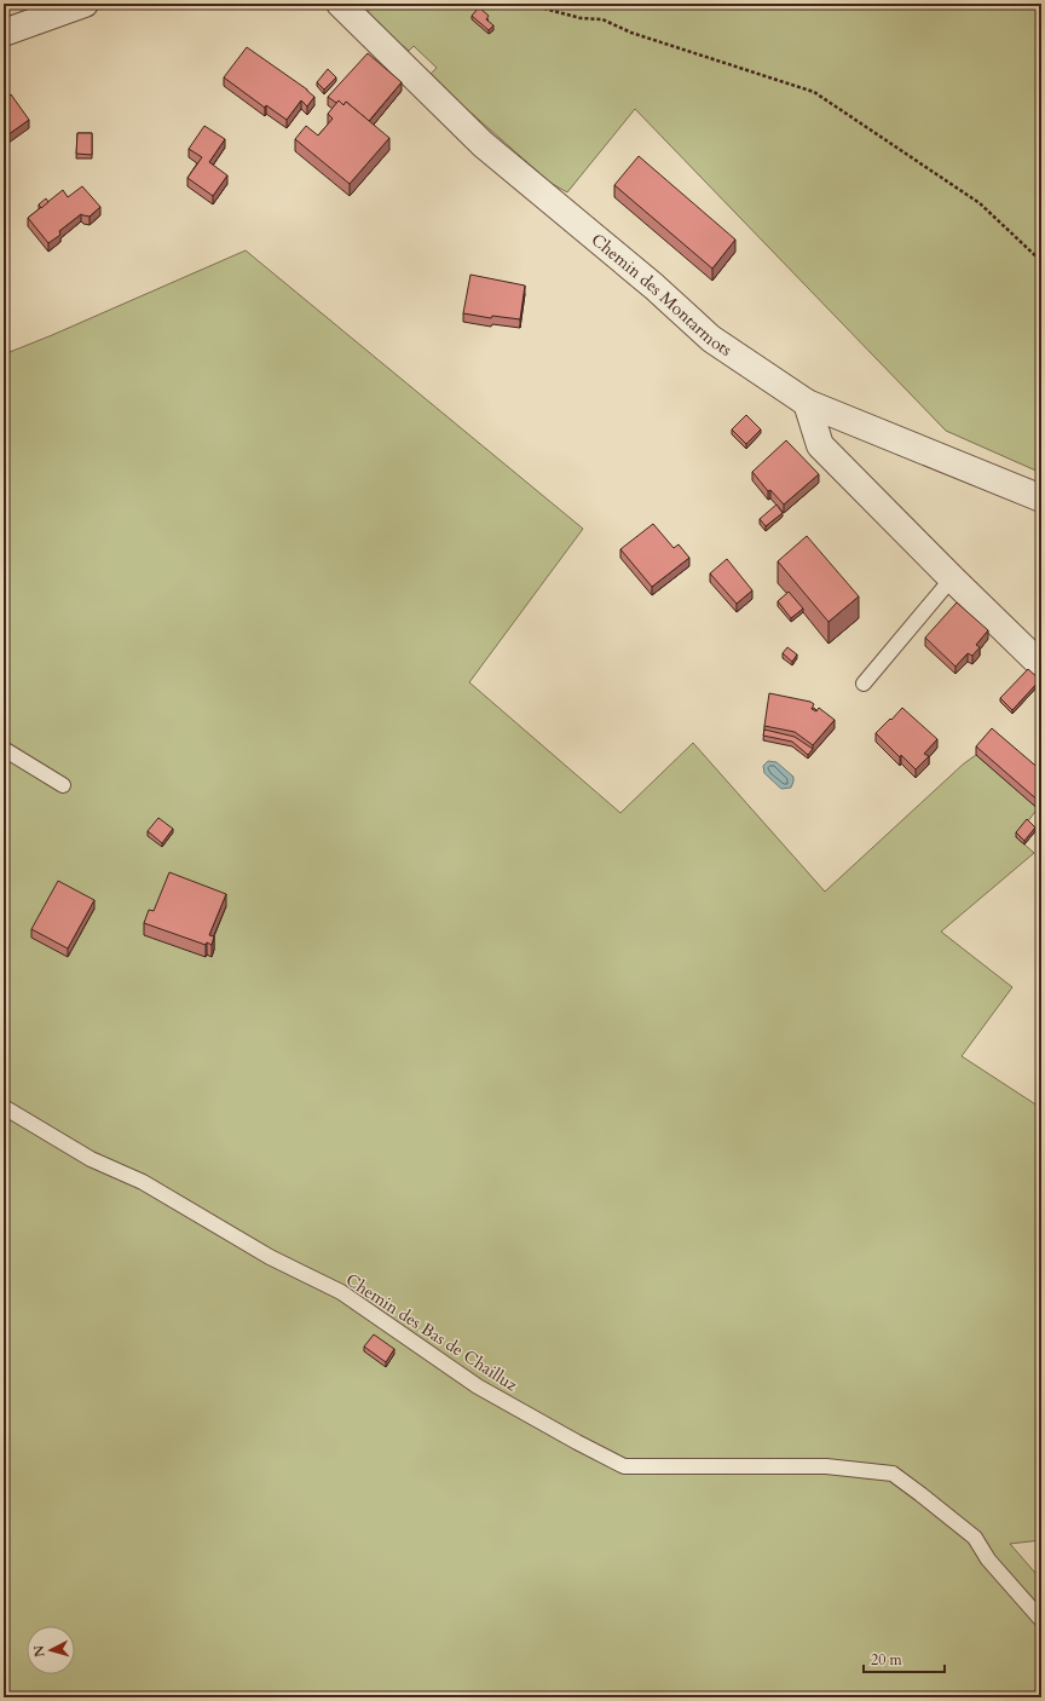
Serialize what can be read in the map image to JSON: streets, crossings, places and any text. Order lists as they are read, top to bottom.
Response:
{
  "streets": {
    "street": ["Chemin des Montarmots"],
    "lane": ["Chemin des Bas de Chailluz"]
  },
  "scale_bar": "20 m",
  "north": "left"
}
